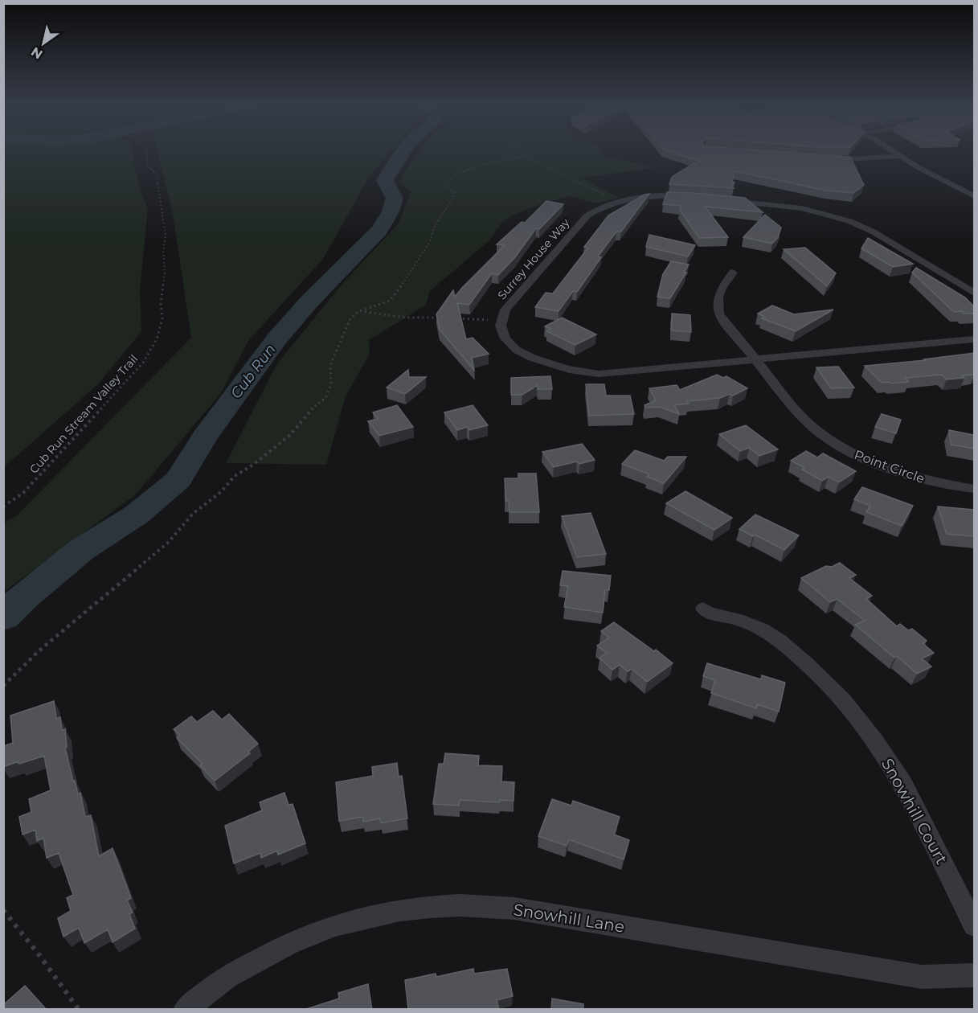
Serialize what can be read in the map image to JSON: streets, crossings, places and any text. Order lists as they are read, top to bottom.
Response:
{
  "streets": {
    "street": [
      "Surrey House Way",
      "Point Circle",
      "Snowhill Court",
      "Snowhill Lane"
    ],
    "path": ["Cub Run Stream Valley Trail"]
  },
  "crossings": [
    ["Surrey House Way", "Point Circle"]
  ],
  "water": ["Cub Run"],
  "north": "bottom left"
}
